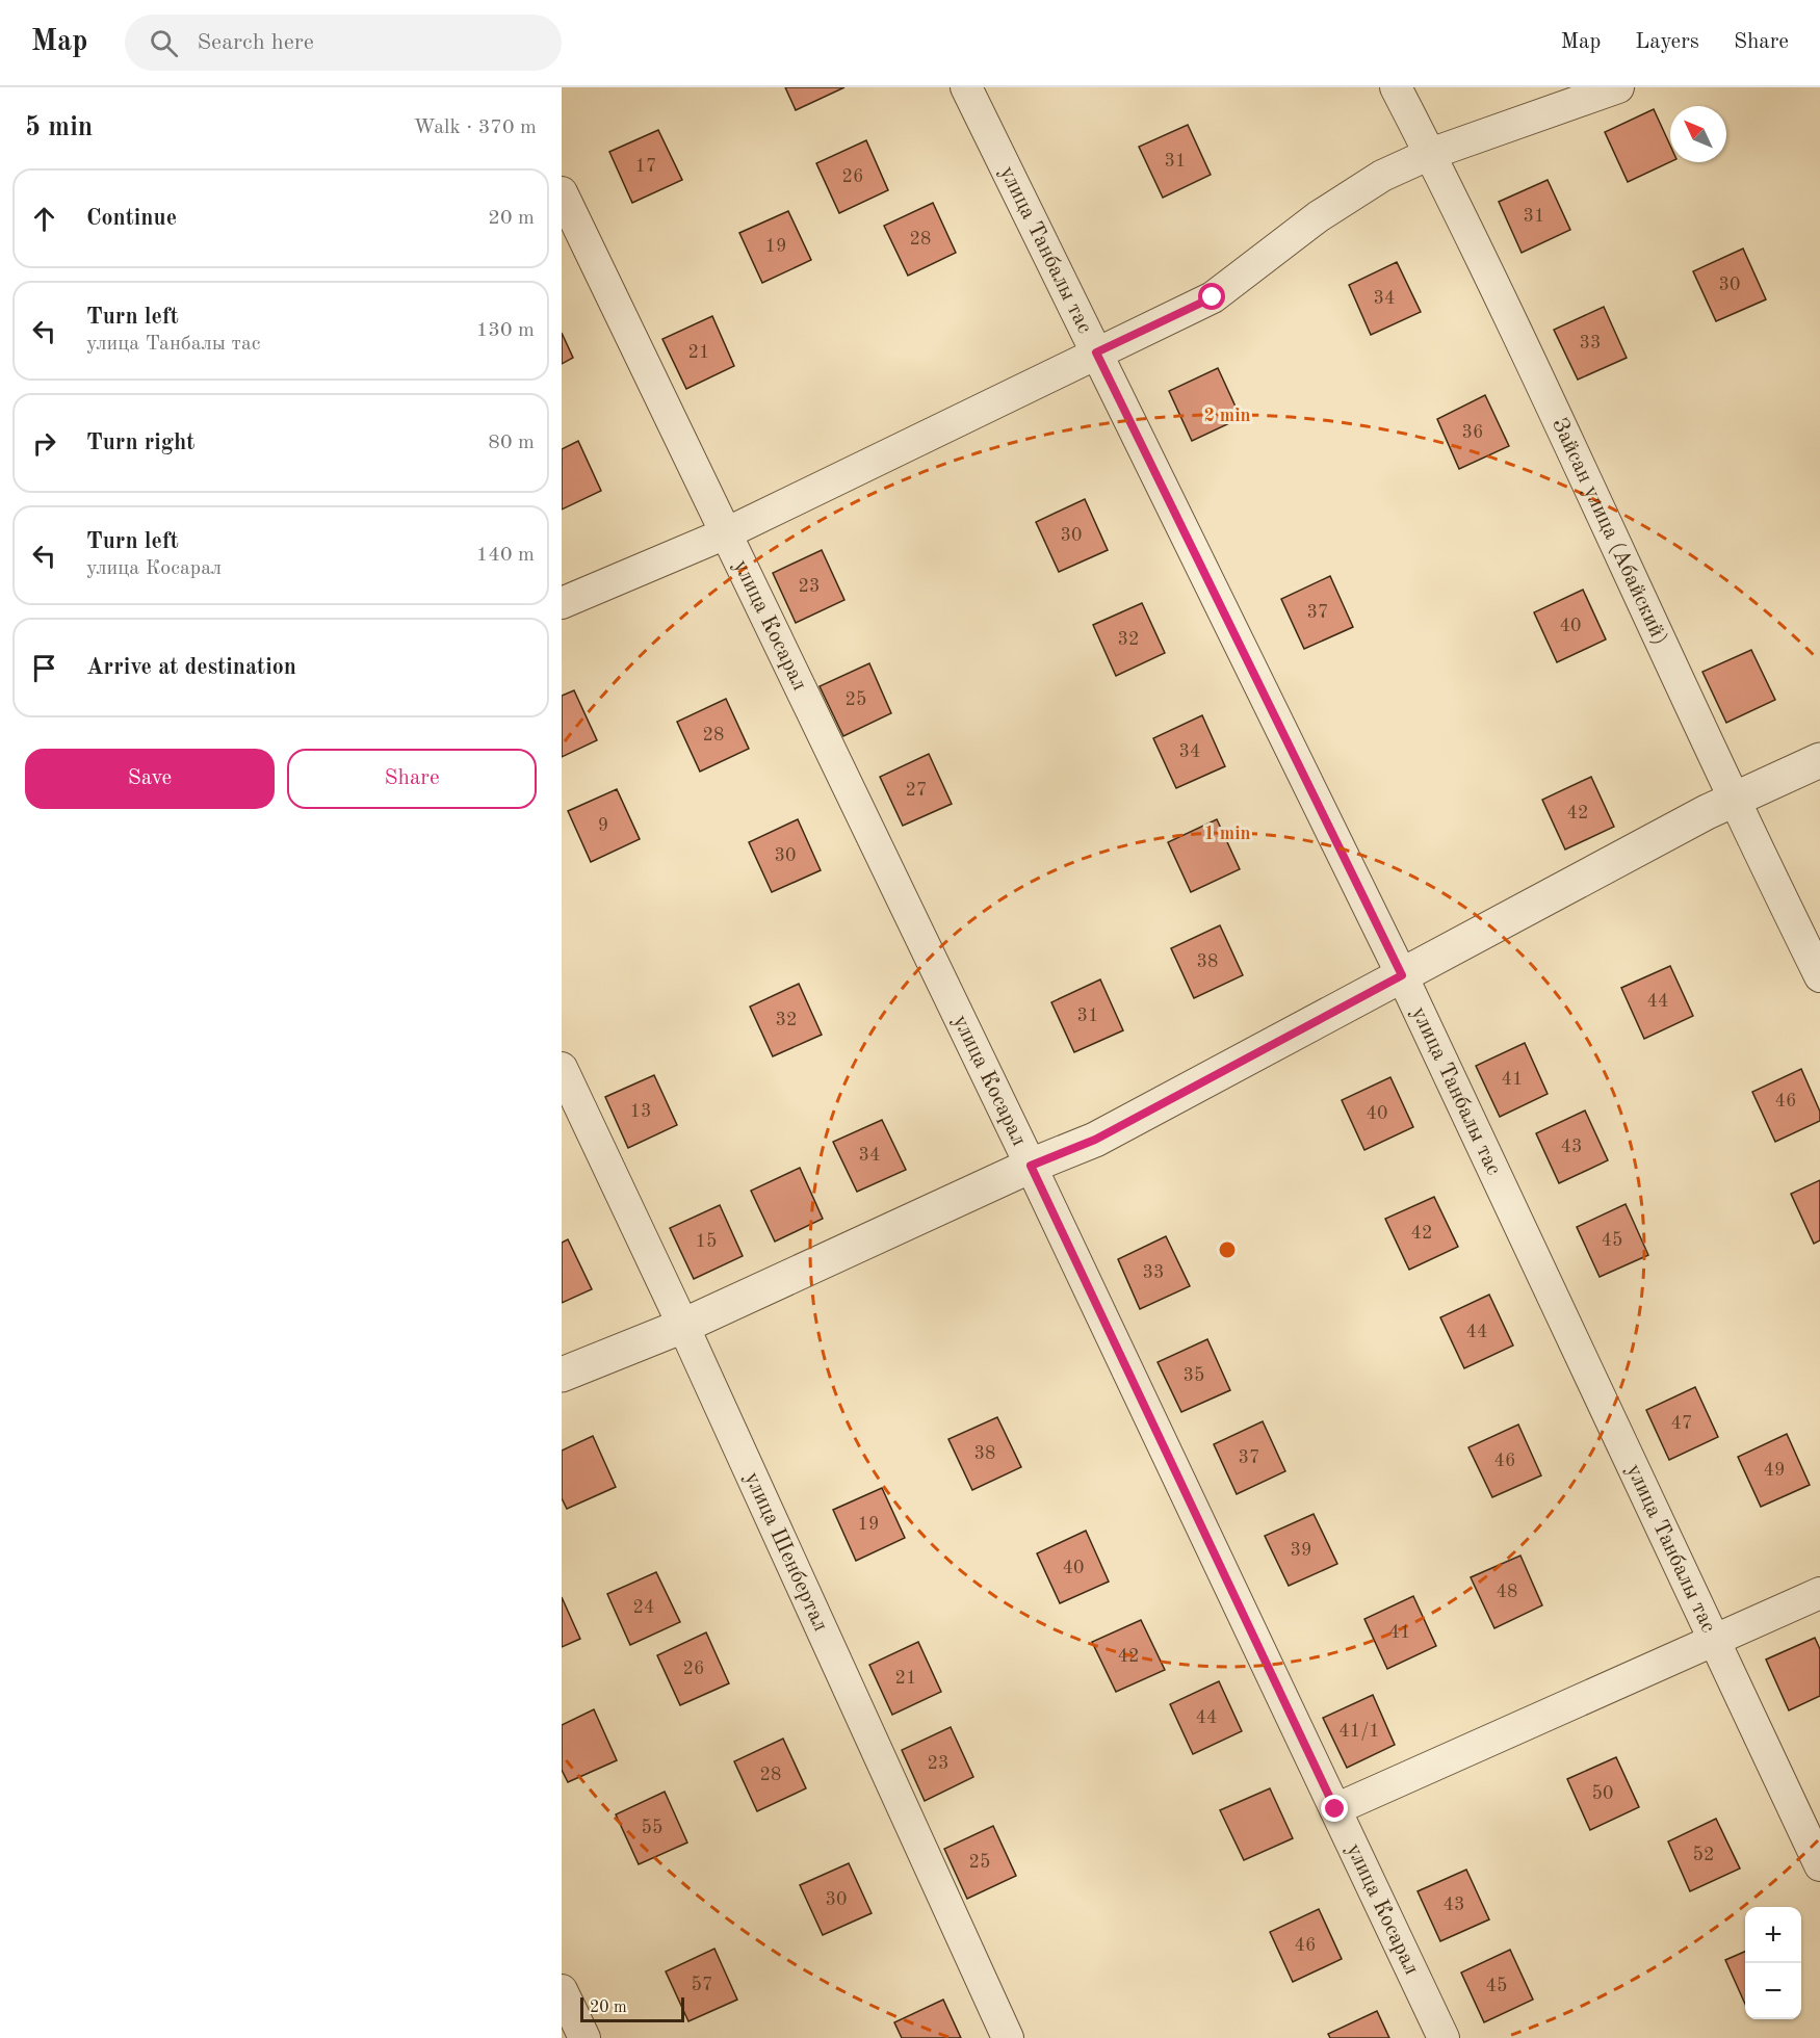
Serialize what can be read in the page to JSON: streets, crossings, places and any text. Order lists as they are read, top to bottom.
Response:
{
  "streets": {
    "street": [
      "улица Танбалы тас",
      "Зайсан улица (Абайский)",
      "улица Косарал",
      "улица Шенбертал"
    ]
  },
  "house_numbers": [
    "31",
    "17",
    "26",
    "31",
    "28",
    "19",
    "30",
    "34",
    "33",
    "21",
    "36",
    "30",
    "23",
    "37",
    "40",
    "32",
    "25",
    "28",
    "34",
    "27",
    "42",
    "9",
    "30",
    "38",
    "44",
    "31",
    "32",
    "41",
    "46",
    "13",
    "40",
    "43",
    "34",
    "42",
    "45",
    "15",
    "33",
    "44",
    "35",
    "47",
    "38",
    "37",
    "46",
    "49",
    "19",
    "39",
    "40",
    "48",
    "24",
    "41",
    "42",
    "26",
    "21",
    "44",
    "41/1",
    "23",
    "28",
    "50",
    "55",
    "52",
    "25",
    "30",
    "43",
    "46",
    "57",
    "45"
  ],
  "scale_bar": "20 m",
  "north": "top left",
  "page": {
    "header": "Map",
    "search": "Search here",
    "nav": ["Map", "Layers", "Share"],
    "heading": ["5 min", "Walk · 370 m"],
    "list": [
      ["Continue", "20 m"],
      ["Turn left", "улица Танбалы тас", "130 m"],
      ["Turn right", "80 m"],
      ["Turn left", "улица Косарал", "140 m"],
      "Arrive at destination"
    ],
    "buttons": ["Save", "Share"],
    "map_buttons": ["+", "−"],
    "scale": "20 m"
  },
  "rings": ["2 min", "1 min"]
}
